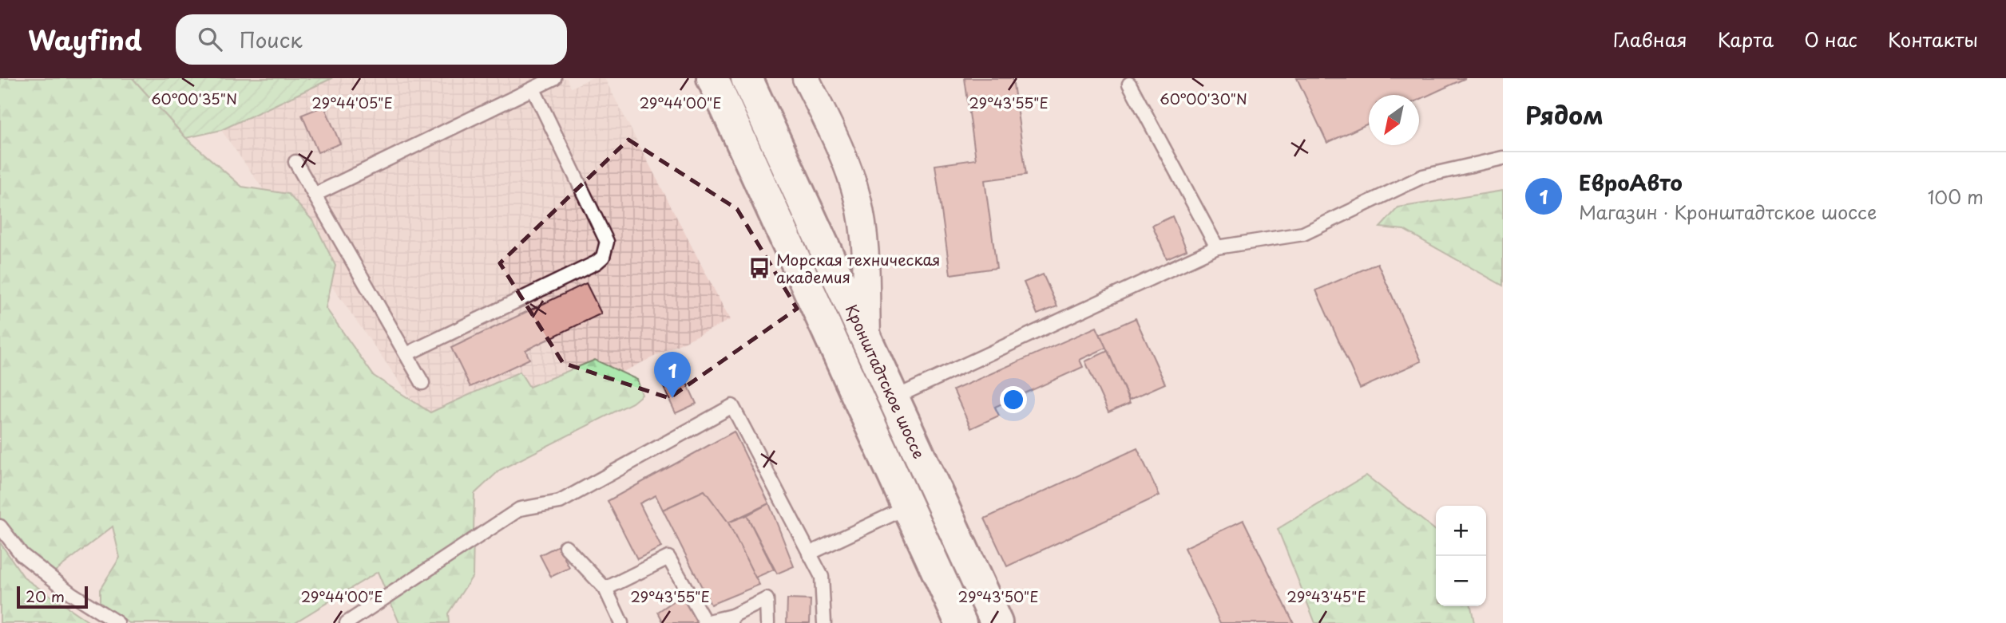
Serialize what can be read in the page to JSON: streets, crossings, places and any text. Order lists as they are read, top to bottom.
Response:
{
  "streets": {
    "main road": ["Кронштадтское шоссе"]
  },
  "places": {
    "bus stop": ["Морская техническая академия"]
  },
  "scale_bar": "20 m",
  "north": "bottom left",
  "page": {
    "header": "Wayfind",
    "search": "Поиск",
    "nav": [
      "Главная",
      "Карта",
      "О нас",
      "Контакты"
    ],
    "heading": "Рядом",
    "list": [
      {
        "mark": "1",
        "name": "ЕвроАвто",
        "note": "Магазин · Кронштадтское шоссе",
        "value": "100 m"
      }
    ],
    "pins": "1",
    "map_buttons": ["+", "−"],
    "scale": "20 m"
  },
  "coordinates": [
    "60°00'35\"N",
    "60°00'30\"N",
    "29°43'55\"E",
    "29°44'05\"E",
    "29°44'00\"E",
    "29°43'50\"E",
    "29°43'45\"E"
  ]
}
